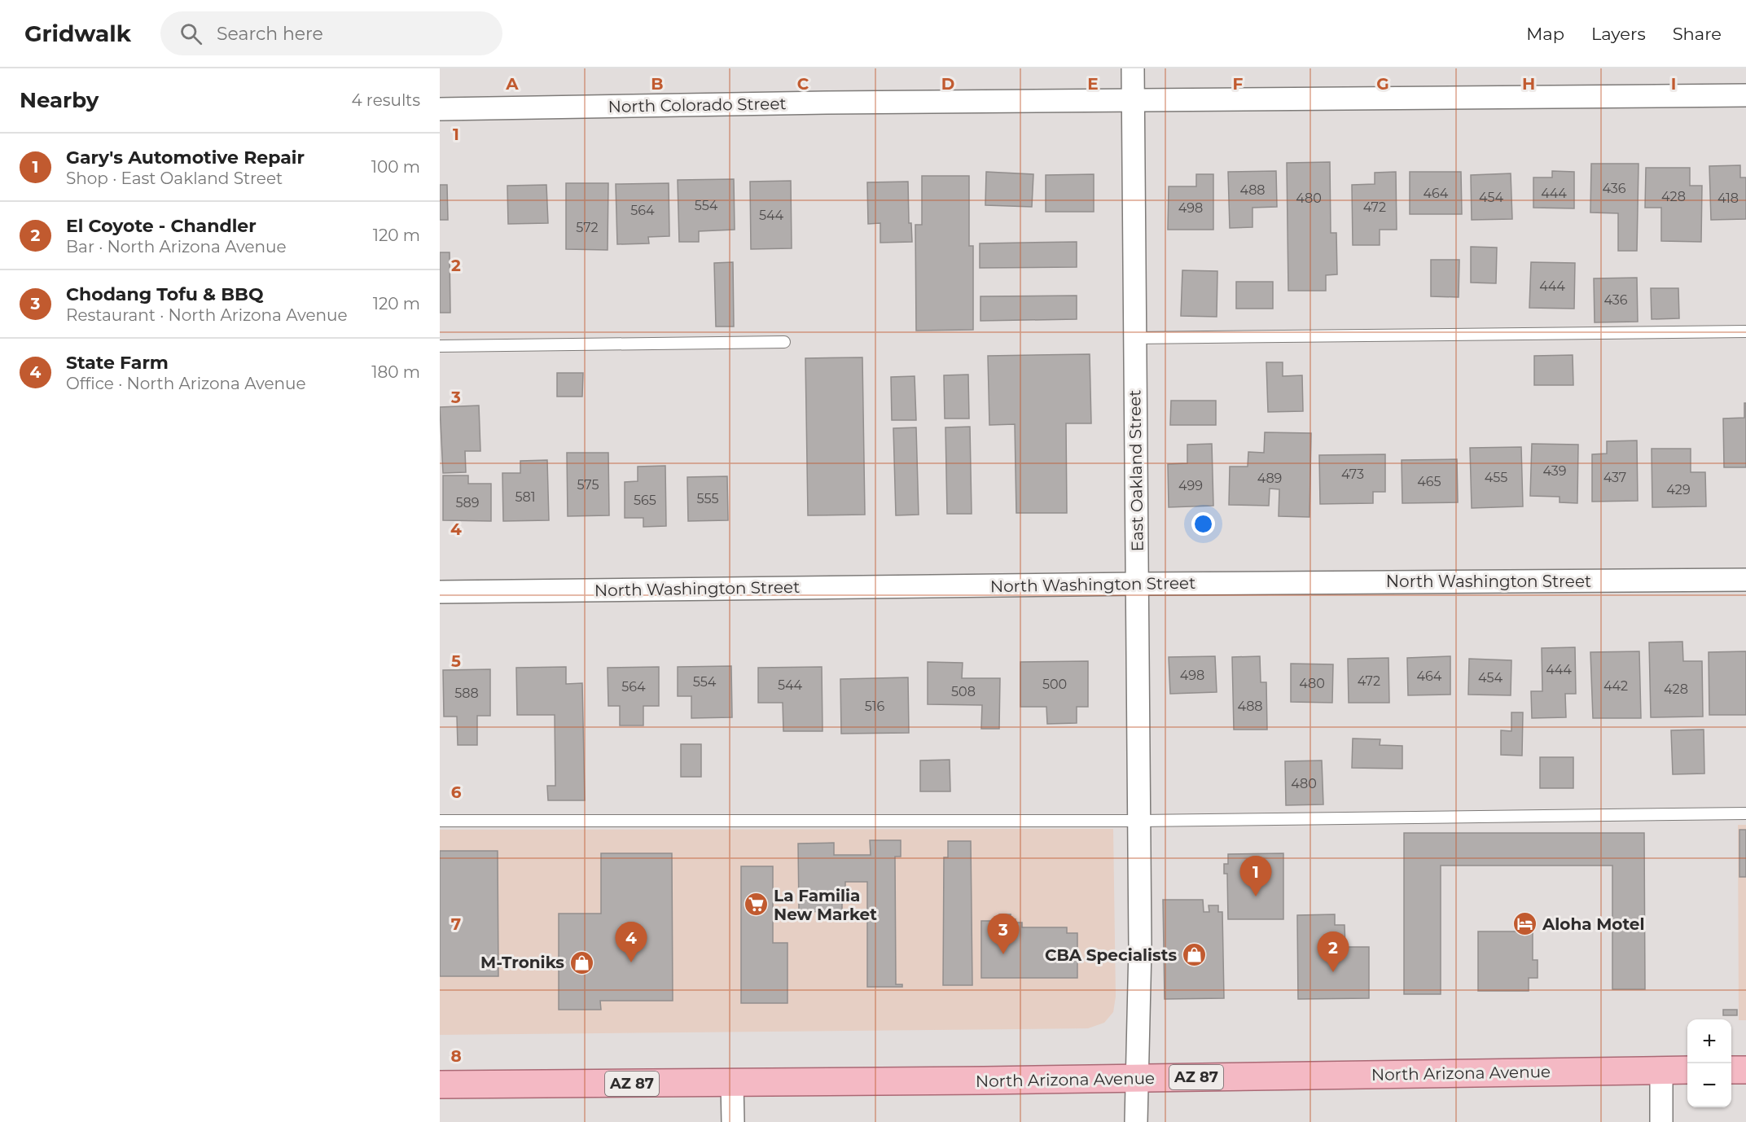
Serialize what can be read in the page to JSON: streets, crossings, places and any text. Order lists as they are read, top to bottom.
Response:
{
  "streets": {
    "main road": ["North Arizona Avenue", "AZ 87"],
    "street": ["North Colorado Street", "East Oakland Street", "North Washington Street"]
  },
  "crossings": [
    ["North Colorado Street", "East Oakland Street"],
    ["East Oakland Street", "North Washington Street"],
    ["East Oakland Street", "North Arizona Avenue"]
  ],
  "places": {
    "supermarket": ["La Familia New Market"],
    "hotel": ["Aloha Motel"],
    "shop": ["CBA Specialists", "M-Troniks"]
  },
  "house_numbers": [
    "436",
    "488",
    "464",
    "444",
    "428",
    "454",
    "480",
    "418",
    "554",
    "472",
    "498",
    "564",
    "544",
    "572",
    "444",
    "436",
    "439",
    "473",
    "455",
    "437",
    "489",
    "465",
    "575",
    "499",
    "429",
    "581",
    "555",
    "565",
    "589",
    "444",
    "498",
    "464",
    "454",
    "472",
    "554",
    "480",
    "500",
    "544",
    "442",
    "564",
    "428",
    "508",
    "588",
    "516",
    "488",
    "480"
  ],
  "page": {
    "header": "Gridwalk",
    "search": "Search here",
    "nav": ["Map", "Layers", "Share"],
    "heading": ["Nearby", "4 results"],
    "list": [
      {
        "mark": "1",
        "name": "Gary's Automotive Repair",
        "note": "Shop · East Oakland Street",
        "value": "100 m"
      },
      {
        "mark": "2",
        "name": "El Coyote - Chandler",
        "note": "Bar · North Arizona Avenue",
        "value": "120 m"
      },
      {
        "mark": "3",
        "name": "Chodang Tofu & BBQ",
        "note": "Restaurant · North Arizona Avenue",
        "value": "120 m"
      },
      {
        "mark": "4",
        "name": "State Farm",
        "note": "Office · North Arizona Avenue",
        "value": "180 m"
      }
    ],
    "pins": [
      "1",
      "3",
      "4",
      "2"
    ],
    "map_buttons": ["+", "−"]
  },
  "grid": {
    "columns": [
      "A",
      "B",
      "C",
      "D",
      "E",
      "F",
      "G",
      "H",
      "I"
    ],
    "rows": [
      "1",
      "2",
      "3",
      "4",
      "5",
      "6",
      "7",
      "8"
    ]
  }
}
